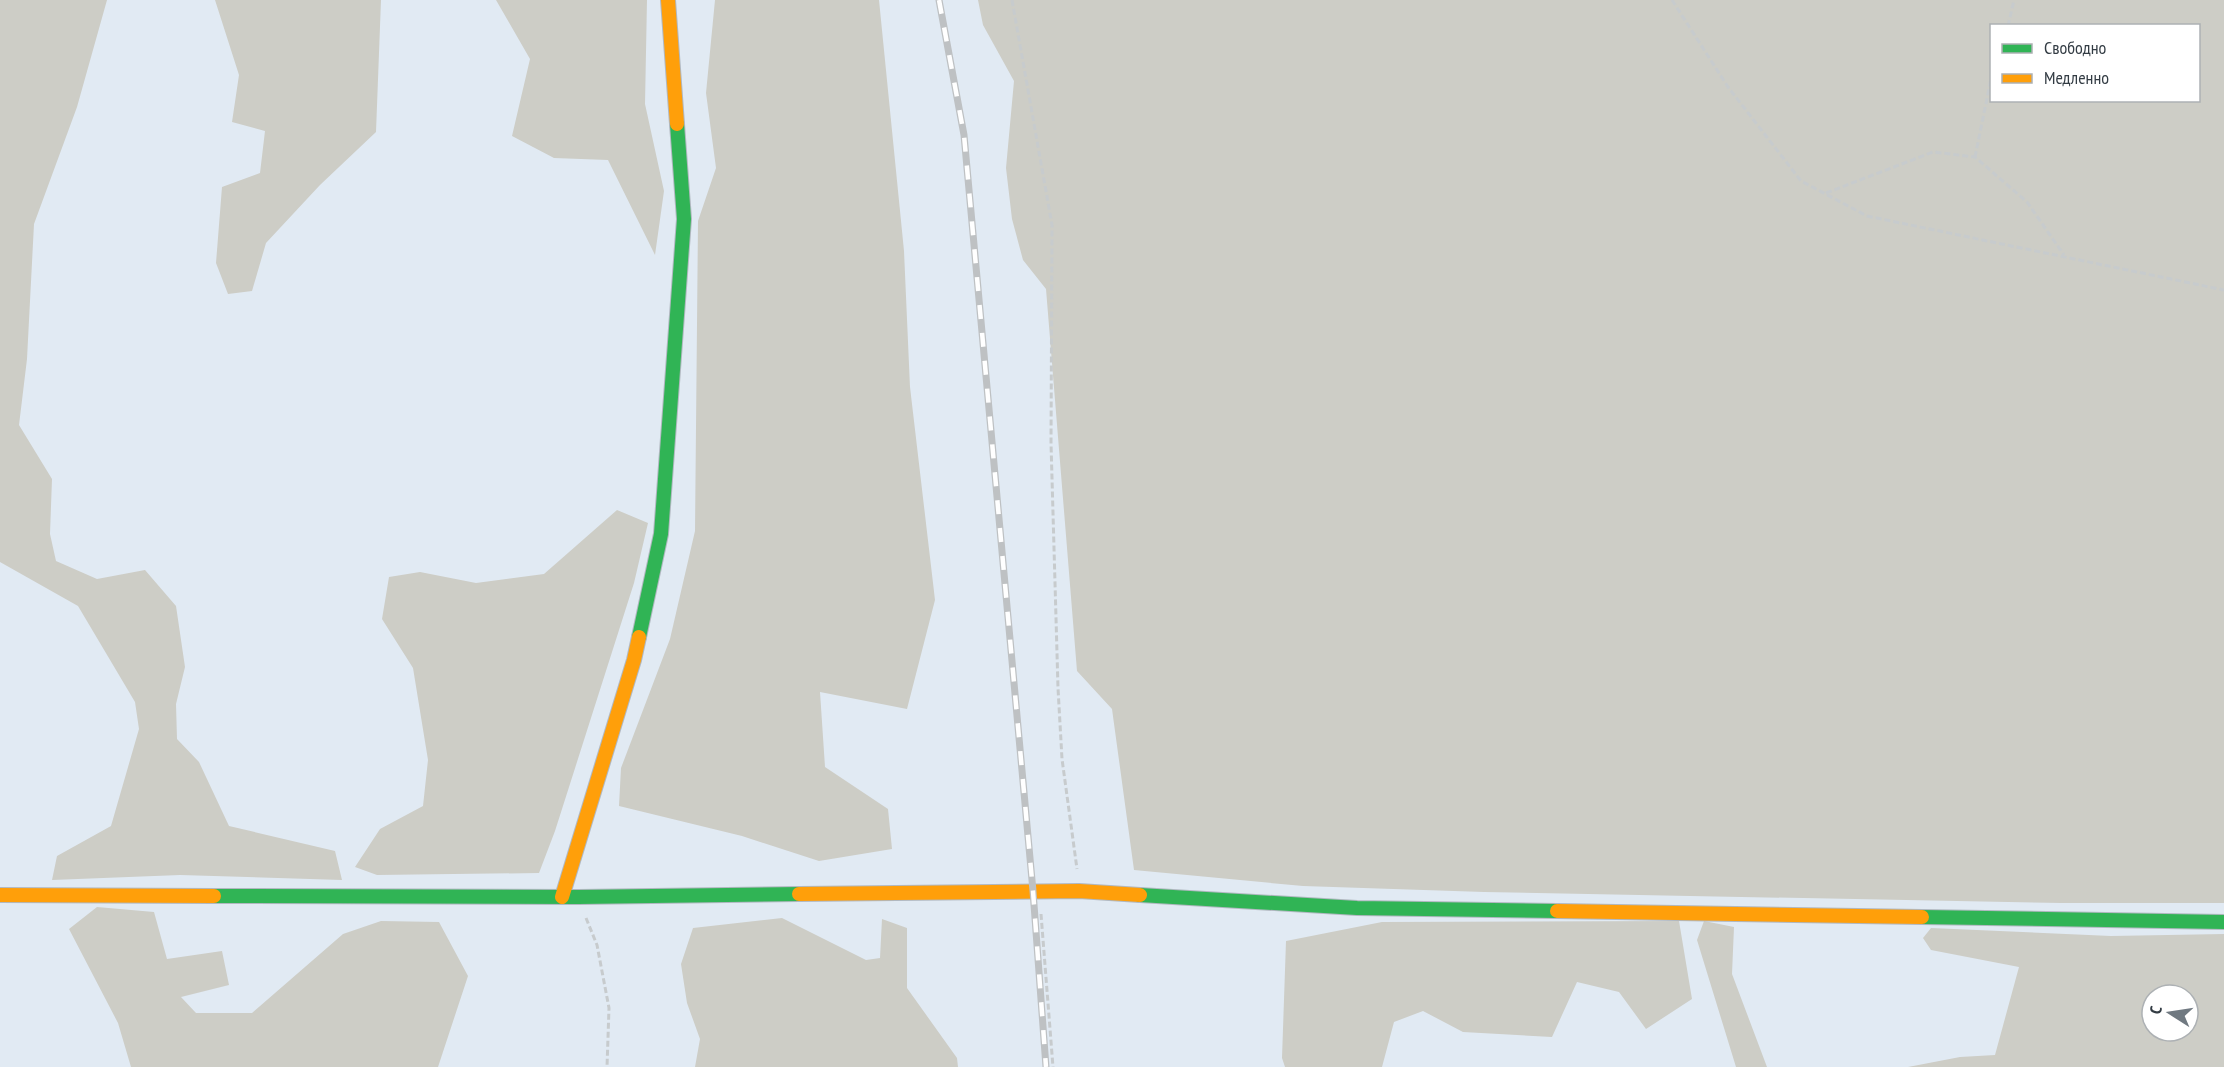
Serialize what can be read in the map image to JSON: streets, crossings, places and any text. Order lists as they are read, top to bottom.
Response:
{
  "legend": ["Свободно", "Медленно"],
  "north": "left"
}
